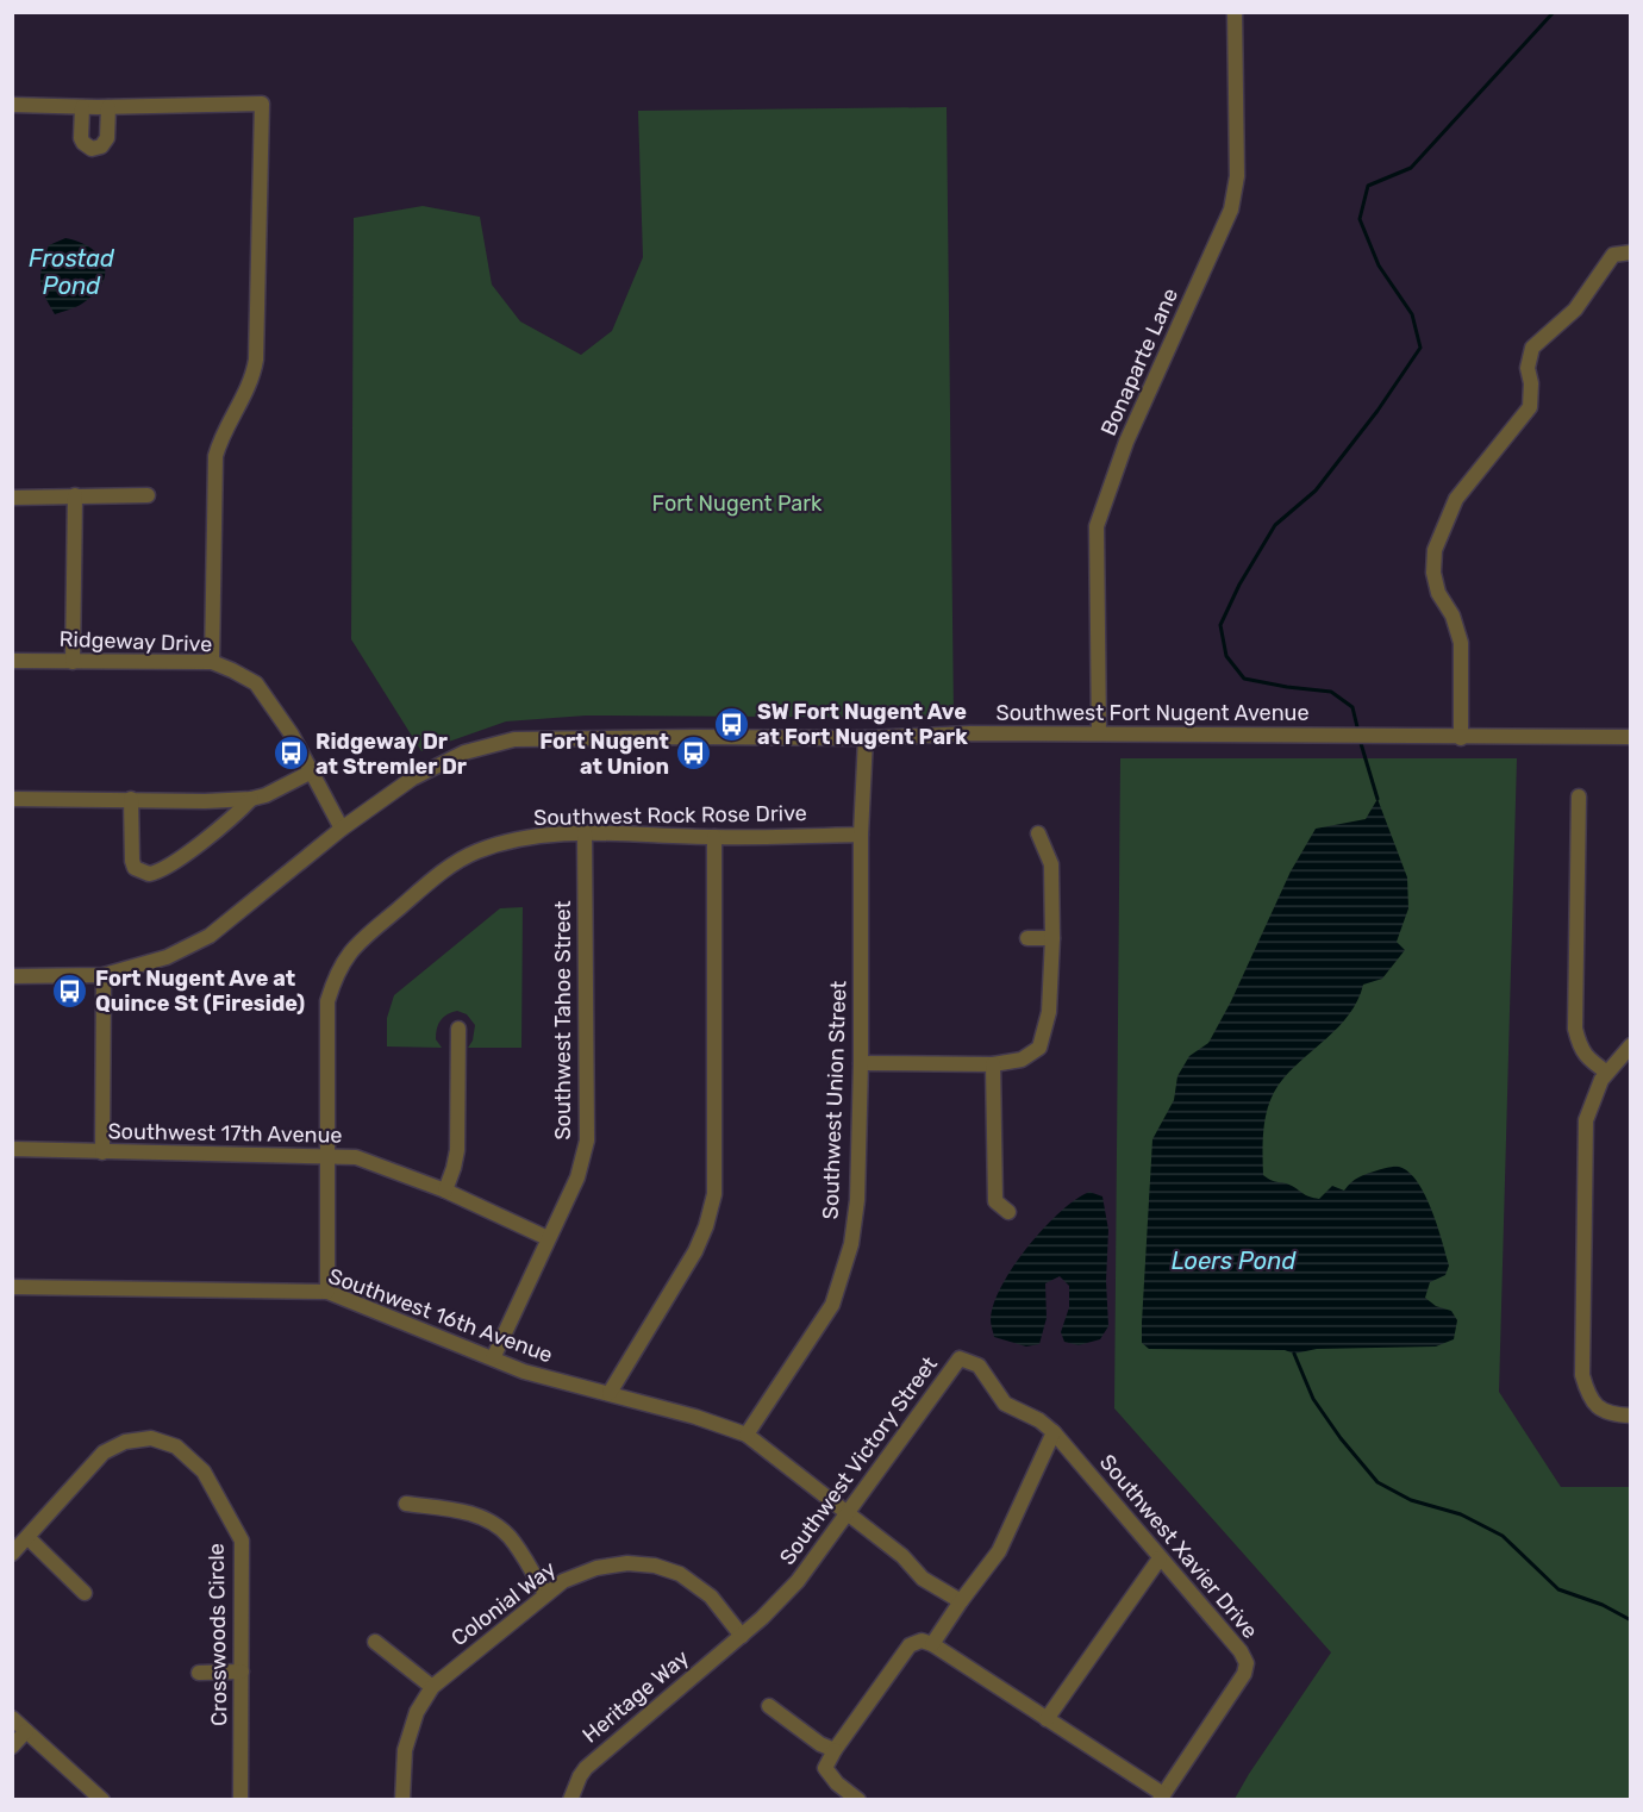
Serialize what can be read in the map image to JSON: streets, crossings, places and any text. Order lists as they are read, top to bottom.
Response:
{
  "streets": {
    "street": [
      "Bonaparte Lane",
      "Ridgeway Drive",
      "Southwest Fort Nugent Avenue",
      "Southwest Rock Rose Drive",
      "Southwest Tahoe Street",
      "Southwest Union Street",
      "Southwest 17th Avenue",
      "Southwest 16th Avenue",
      "Southwest Victory Street",
      "Southwest Xavier Drive",
      "Colonial Way",
      "Crosswoods Circle",
      "Heritage Way"
    ]
  },
  "crossings": [
    ["Bonaparte Lane", "Southwest Fort Nugent Avenue"],
    ["Ridgeway Drive", "Southwest Fort Nugent Avenue"],
    ["Southwest Fort Nugent Avenue", "Southwest Union Street"],
    ["Southwest Rock Rose Drive", "Southwest Tahoe Street"],
    ["Southwest Rock Rose Drive", "Southwest Union Street"],
    ["Southwest Rock Rose Drive", "Southwest 17th Avenue"],
    ["Southwest Rock Rose Drive", "Southwest 16th Avenue"],
    ["Southwest Tahoe Street", "Southwest 17th Avenue"],
    ["Southwest Tahoe Street", "Southwest 16th Avenue"],
    ["Southwest Union Street", "Southwest 16th Avenue"],
    ["Southwest 16th Avenue", "Southwest Victory Street"],
    ["Southwest Victory Street", "Southwest Xavier Drive"],
    ["Southwest Victory Street", "Colonial Way"],
    ["Southwest Victory Street", "Heritage Way"],
    ["Colonial Way", "Heritage Way"]
  ],
  "water": ["Frostad Pond", "Loers Pond"],
  "parks": ["Fort Nugent Park"],
  "places": {
    "bus stop": [
      "SW Fort Nugent Ave at Fort Nugent Park",
      "Ridgeway Dr at Stremler Dr",
      "Fort Nugent at Union",
      "Fort Nugent Ave at Quince St (Fireside)"
    ]
  }
}
